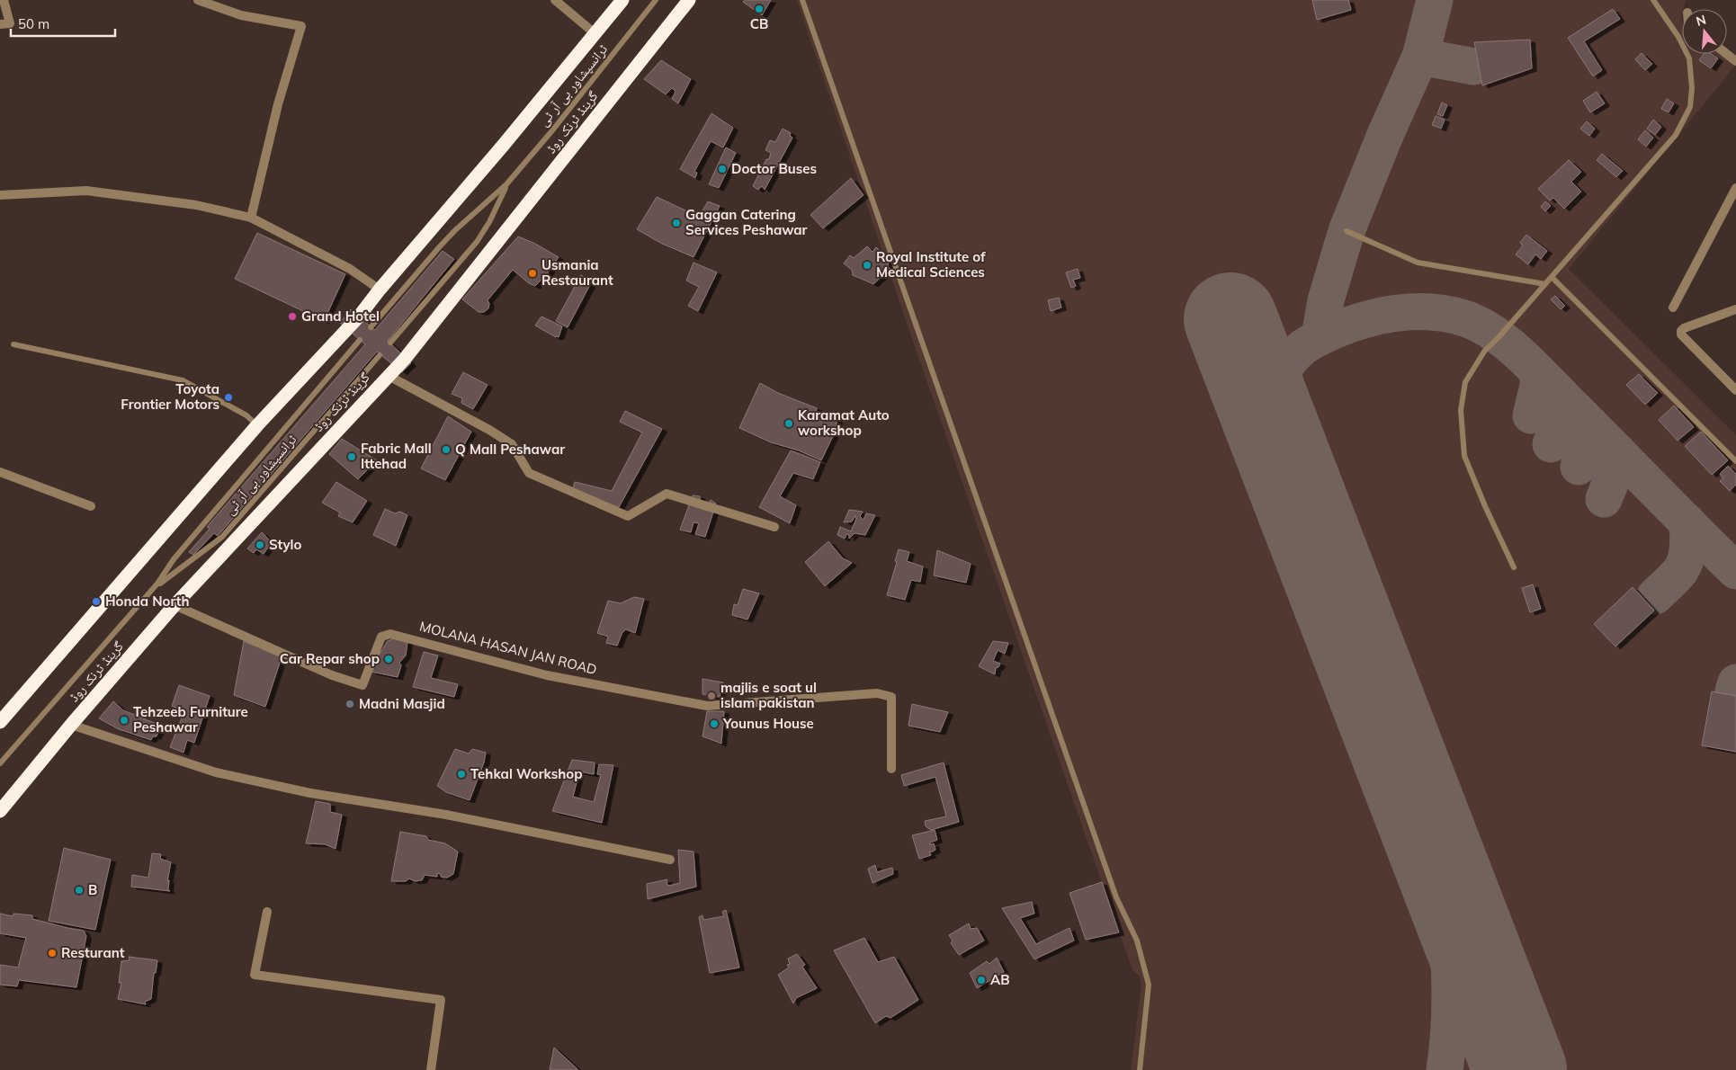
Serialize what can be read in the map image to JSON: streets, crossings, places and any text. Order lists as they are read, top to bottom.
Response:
{
  "streets": {
    "highway": ["گرینڈ ٹرنک روڈ"],
    "street": ["MOLANA HASAN JAN ROAD"],
    "lane": ["ٹرانسپشاور بی آر ٹی"]
  },
  "crossings": [
    ["گرینڈ ٹرنک روڈ", "MOLANA HASAN JAN ROAD"]
  ],
  "places": [
    "CB",
    "Doctor Buses",
    "Gaggan Catering Services Peshawar",
    "Royal Institute of Medical Sciences",
    "Usmania Restaurant",
    "Grand Hotel",
    "Toyota Frontier Motors",
    "Karamat Auto workshop",
    "Q Mall Peshawar",
    "Fabric Mall Ittehad",
    "Stylo",
    "Honda North",
    "Car Repar shop",
    "majlis e soat ul islam pakistan",
    "Madni Masjid",
    "Tehzeeb Furniture Peshawar",
    "Younus House",
    "Tehkal Workshop",
    "B",
    "Resturant",
    "AB"
  ],
  "scale_bar": "50 m",
  "north": "top"
}
